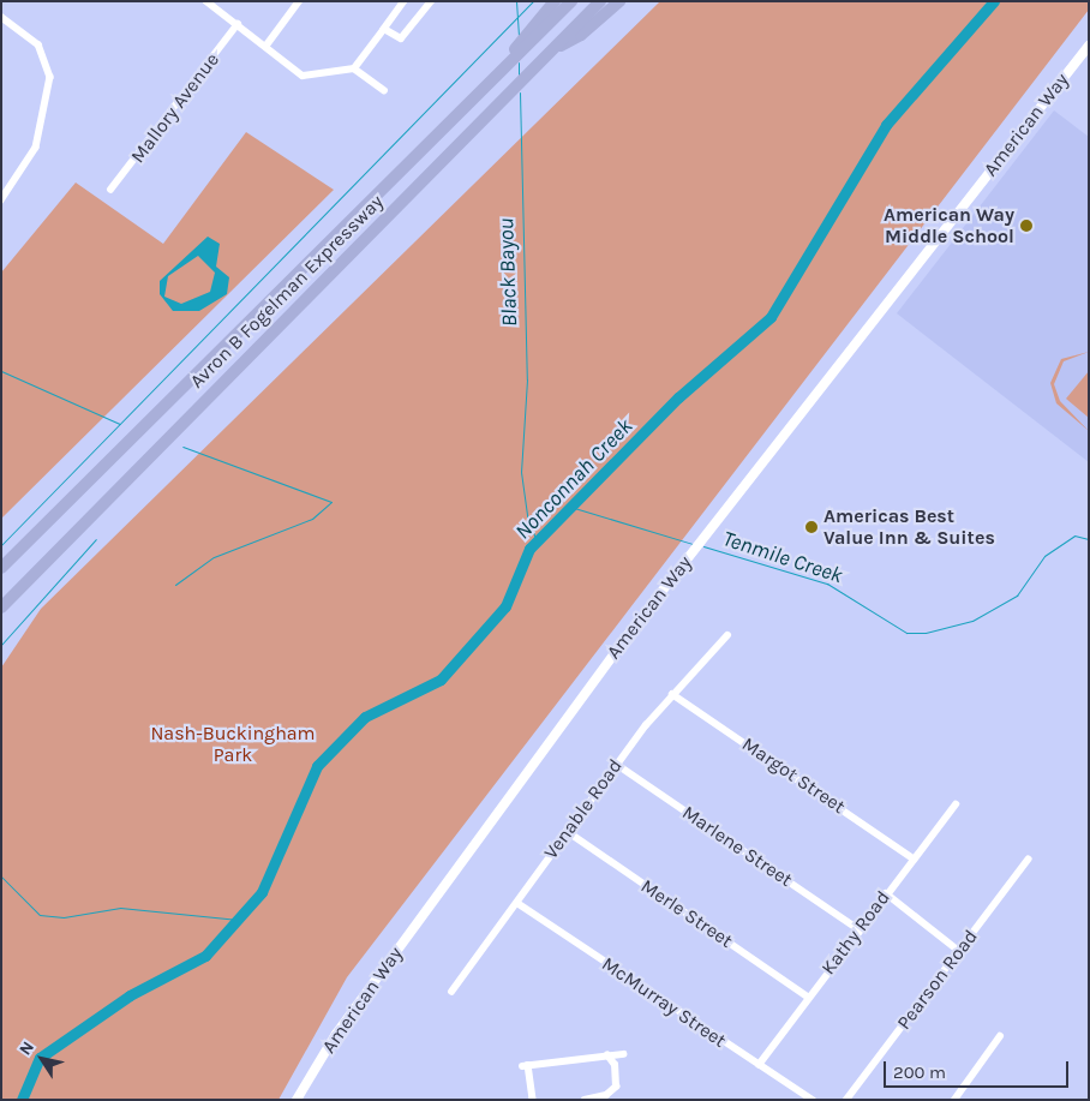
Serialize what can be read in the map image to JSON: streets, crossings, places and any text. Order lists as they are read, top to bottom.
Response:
{
  "streets": {
    "highway": ["Avron B Fogelman Expressway"],
    "main road": ["American Way"],
    "street": [
      "Mallory Avenue",
      "Margot Street",
      "Venable Road",
      "Marlene Street",
      "Merle Street",
      "Kathy Road",
      "Pearson Road",
      "McMurray Street"
    ]
  },
  "crossings": [
    ["Margot Street", "Venable Road"],
    ["Margot Street", "Kathy Road"],
    ["Venable Road", "Marlene Street"],
    ["Venable Road", "Merle Street"],
    ["Venable Road", "McMurray Street"],
    ["Marlene Street", "Kathy Road"],
    ["Merle Street", "Kathy Road"],
    ["Kathy Road", "McMurray Street"]
  ],
  "water": ["Black Bayou", "Nonconnah Creek", "Tenmile Creek"],
  "parks": ["Nash-Buckingham Park"],
  "places": ["American Way Middle School", "Americas Best Value Inn & Suites"],
  "scale_bar": "200 m",
  "north": "top left"
}
